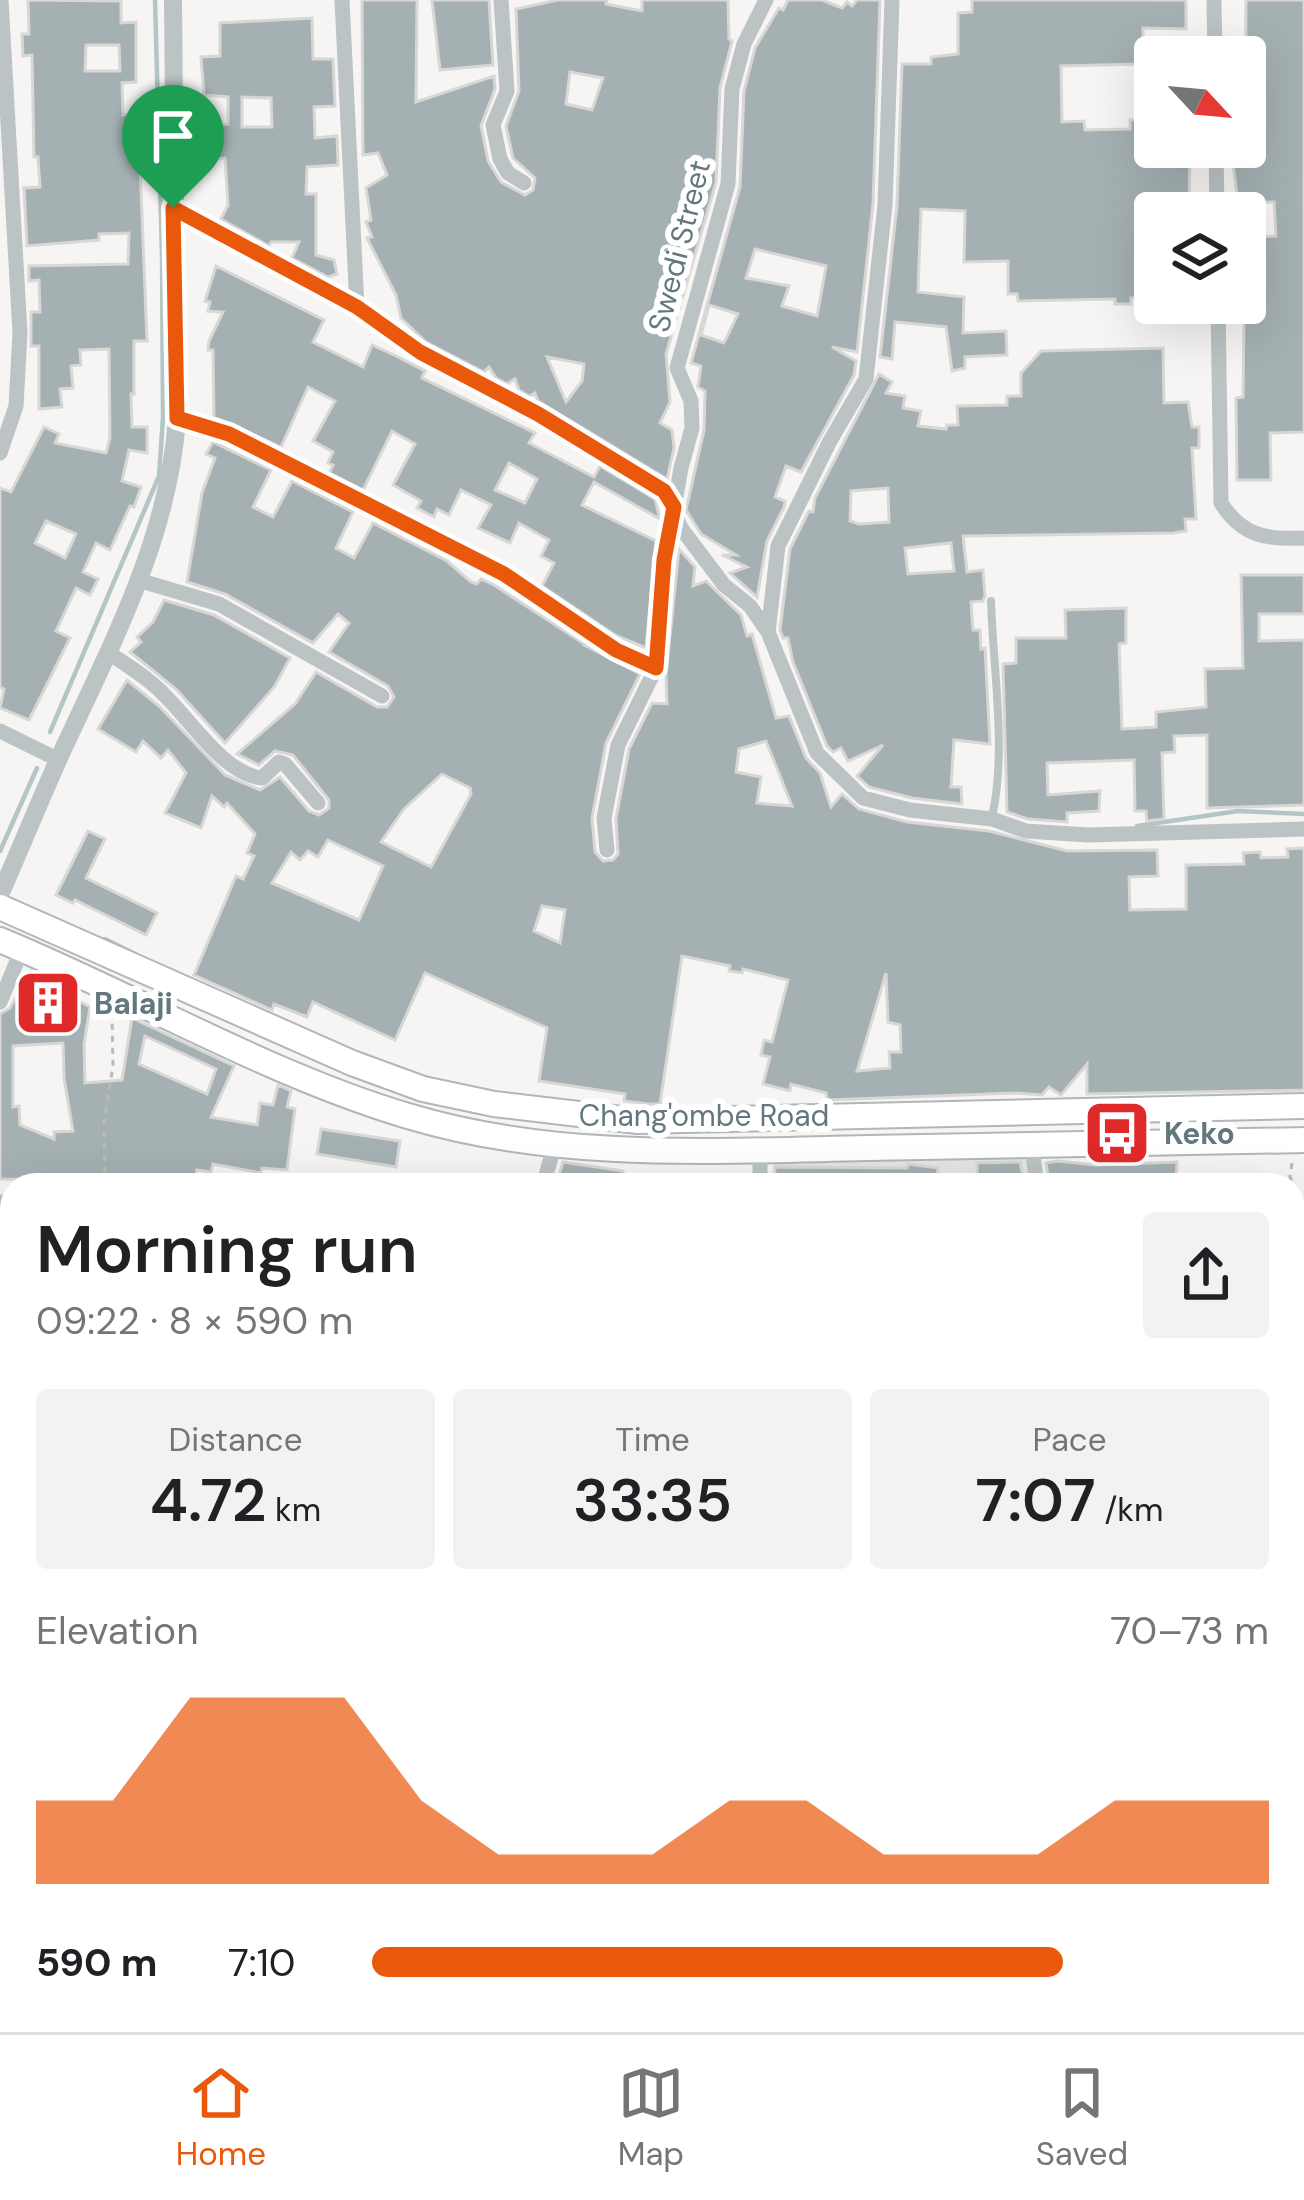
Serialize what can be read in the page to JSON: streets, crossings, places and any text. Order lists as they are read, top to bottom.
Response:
{
  "streets": {
    "main road": ["Chang'ombe Road"],
    "street": ["Swedi Street"]
  },
  "places": {
    "building": ["Balaji"],
    "bus stop": ["Keko"]
  },
  "north": "bottom right",
  "page": {
    "heading": ["Morning run", "09:22 · 8 × 590 m"],
    "stats": [
      ["Distance", "4.72 km"],
      ["Time", "33:35"],
      ["Pace", "7:07 /km"]
    ],
    "chart": ["Elevation", "70–73 m"],
    "list": [
      {
        "name": "590 m",
        "note": "7:10"
      }
    ],
    "tabs": ["Home", "Map", "Saved"]
  }
}
